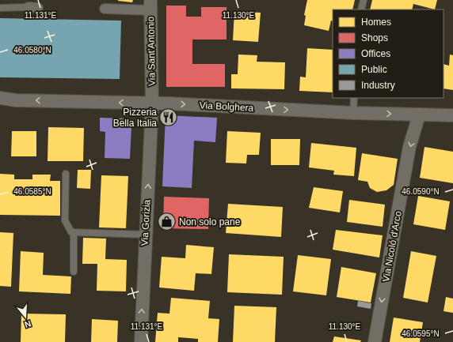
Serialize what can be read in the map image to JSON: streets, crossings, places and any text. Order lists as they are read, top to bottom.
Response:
{
  "streets": {
    "street": [
      "Via Sant'Antonio",
      "Via Bolghera",
      "Via Gorizia",
      "Via Nicoló d'Arco"
    ]
  },
  "crossings": [
    ["Via Sant'Antonio", "Via Bolghera"],
    ["Via Sant'Antonio", "Via Gorizia"],
    ["Via Bolghera", "Via Gorizia"],
    ["Via Bolghera", "Via Nicoló d'Arco"]
  ],
  "one_way": ["Via Gorizia", "Via Nicoló d'Arco"],
  "places": {
    "restaurant": ["Pizzeria Bella Italia"],
    "shop": ["Non solo pane"]
  },
  "legend": [
    "Homes",
    "Shops",
    "Offices",
    "Public",
    "Industry"
  ],
  "north": "bottom",
  "coordinates": [
    "11.131°E",
    "11.130°E",
    "46.0580°N",
    "46.0590°N",
    "46.0585°N",
    "46.0595°N"
  ]
}
